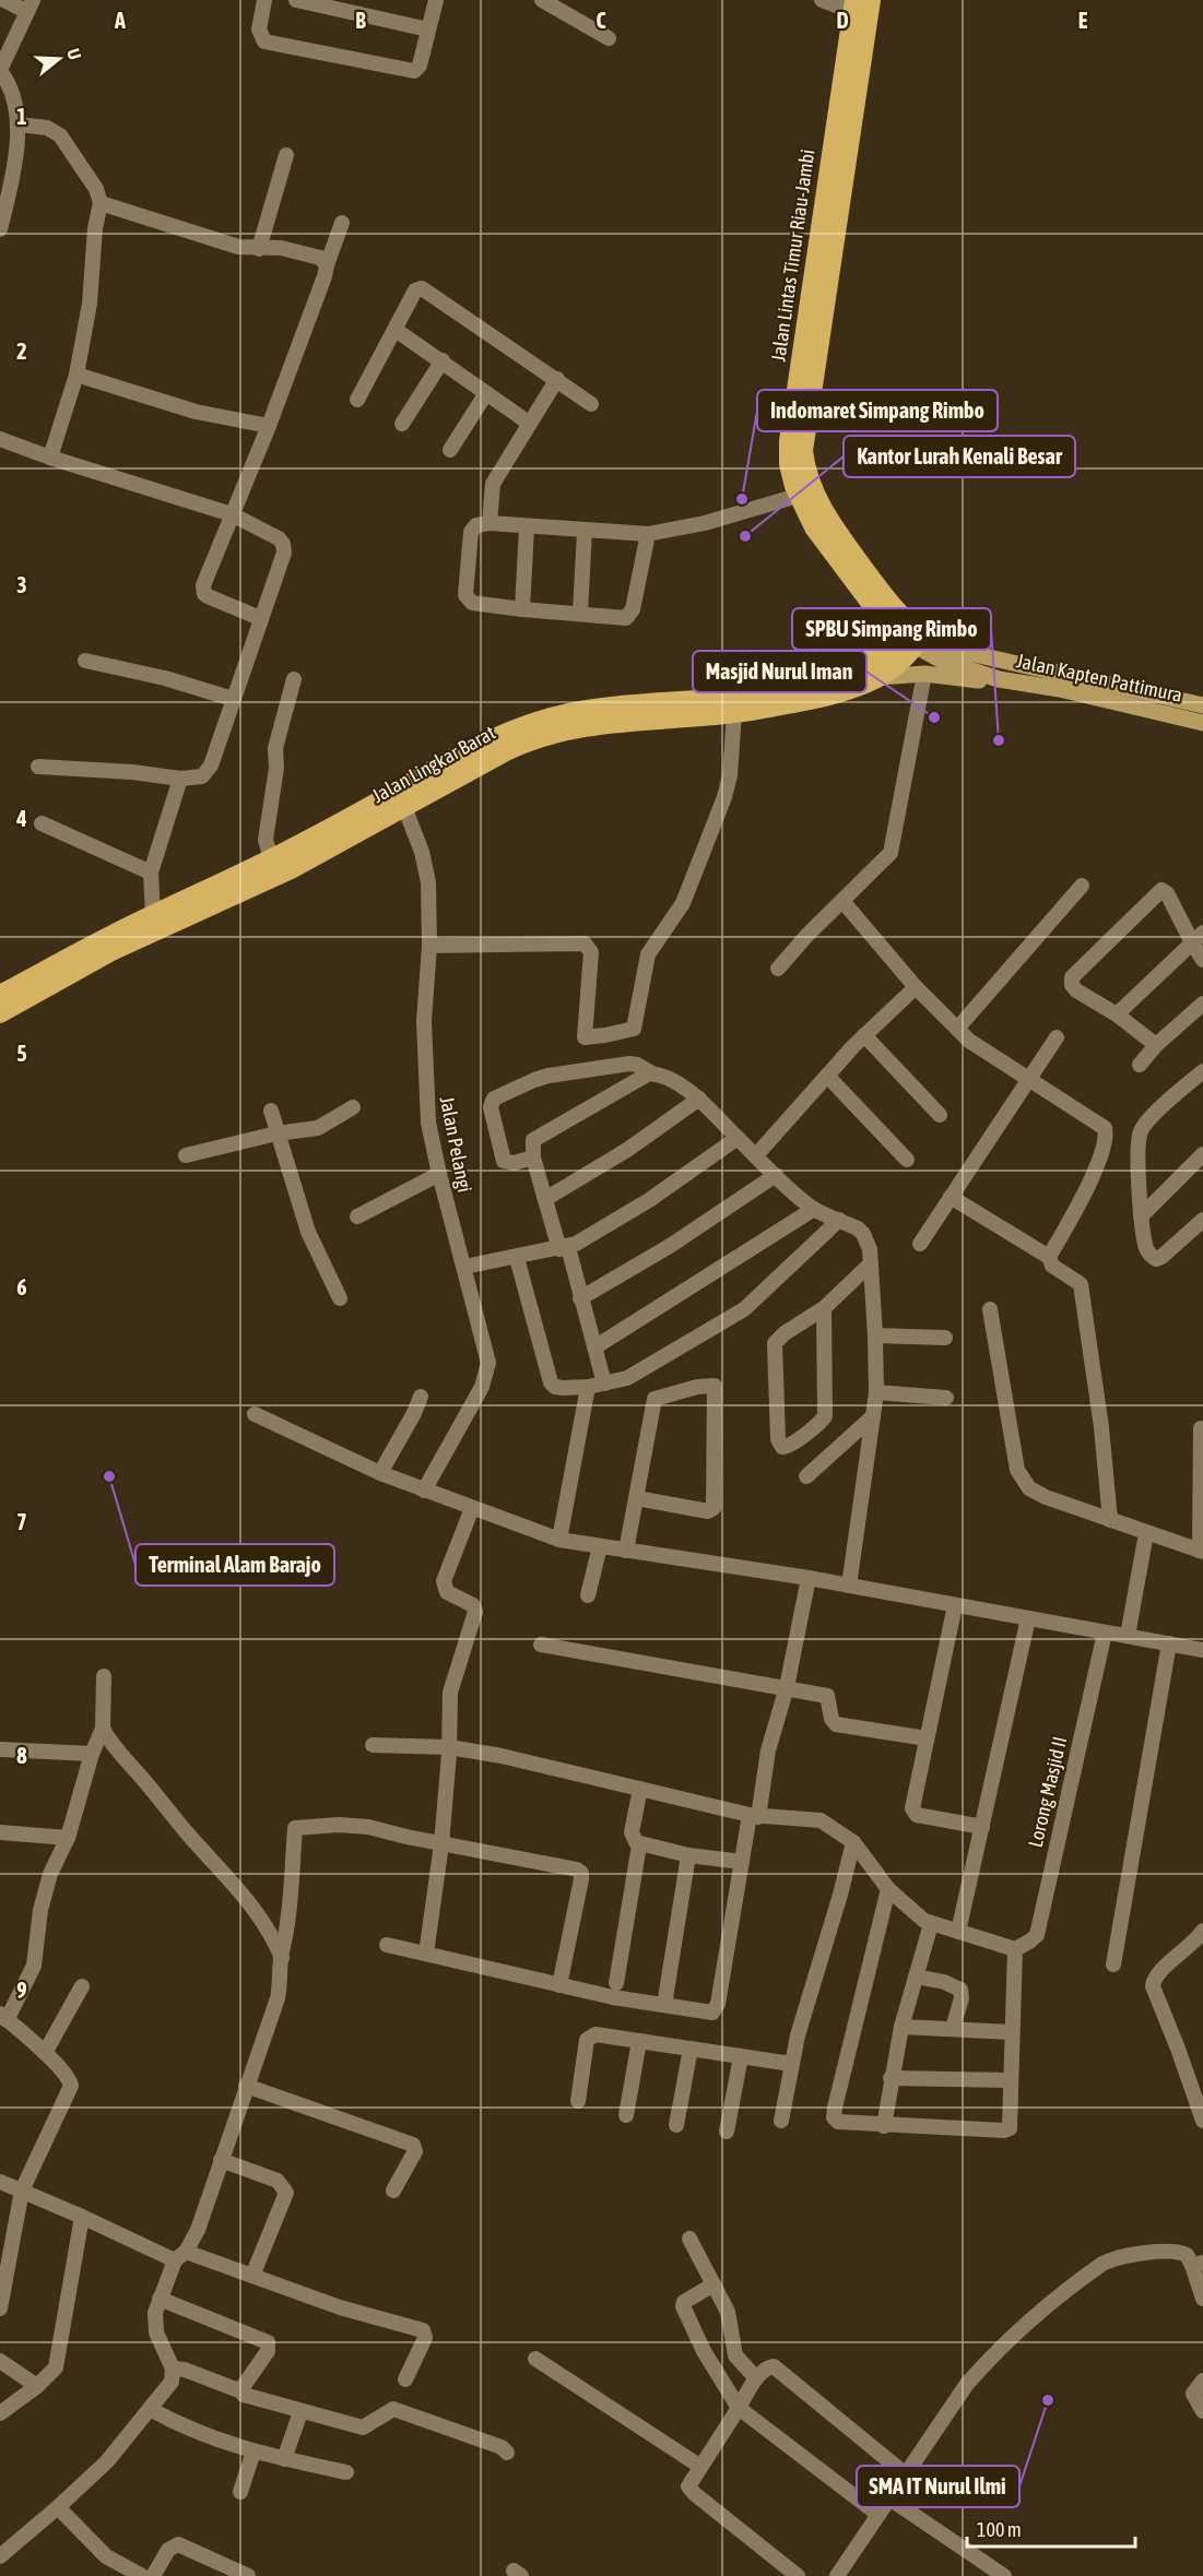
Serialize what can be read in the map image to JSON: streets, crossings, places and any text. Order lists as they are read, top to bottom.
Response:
{
  "streets": {
    "highway": ["Jalan Lintas Timur Riau-Jambi", "Jalan Lingkar Barat"],
    "main road": ["Jalan Kapten Pattimura"],
    "street": ["Jalan Pelangi", "Lorong Masjid II"]
  },
  "crossings": [
    ["Jalan Lintas Timur Riau-Jambi", "Jalan Kapten Pattimura"],
    ["Jalan Lintas Timur Riau-Jambi", "Jalan Lingkar Barat"],
    ["Jalan Kapten Pattimura", "Jalan Lingkar Barat"],
    ["Jalan Lingkar Barat", "Jalan Pelangi"]
  ],
  "places": [
    "Indomaret Simpang Rimbo",
    "Kantor Lurah Kenali Besar",
    "Masjid Nurul Iman",
    "SPBU Simpang Rimbo",
    "Terminal Alam Barajo",
    "SMA IT Nurul Ilmi"
  ],
  "scale_bar": "100 m",
  "north": "right",
  "grid": {
    "columns": [
      "A",
      "B",
      "C",
      "D",
      "E"
    ],
    "rows": [
      "1",
      "2",
      "3",
      "4",
      "5",
      "6",
      "7",
      "8",
      "9"
    ]
  }
}
